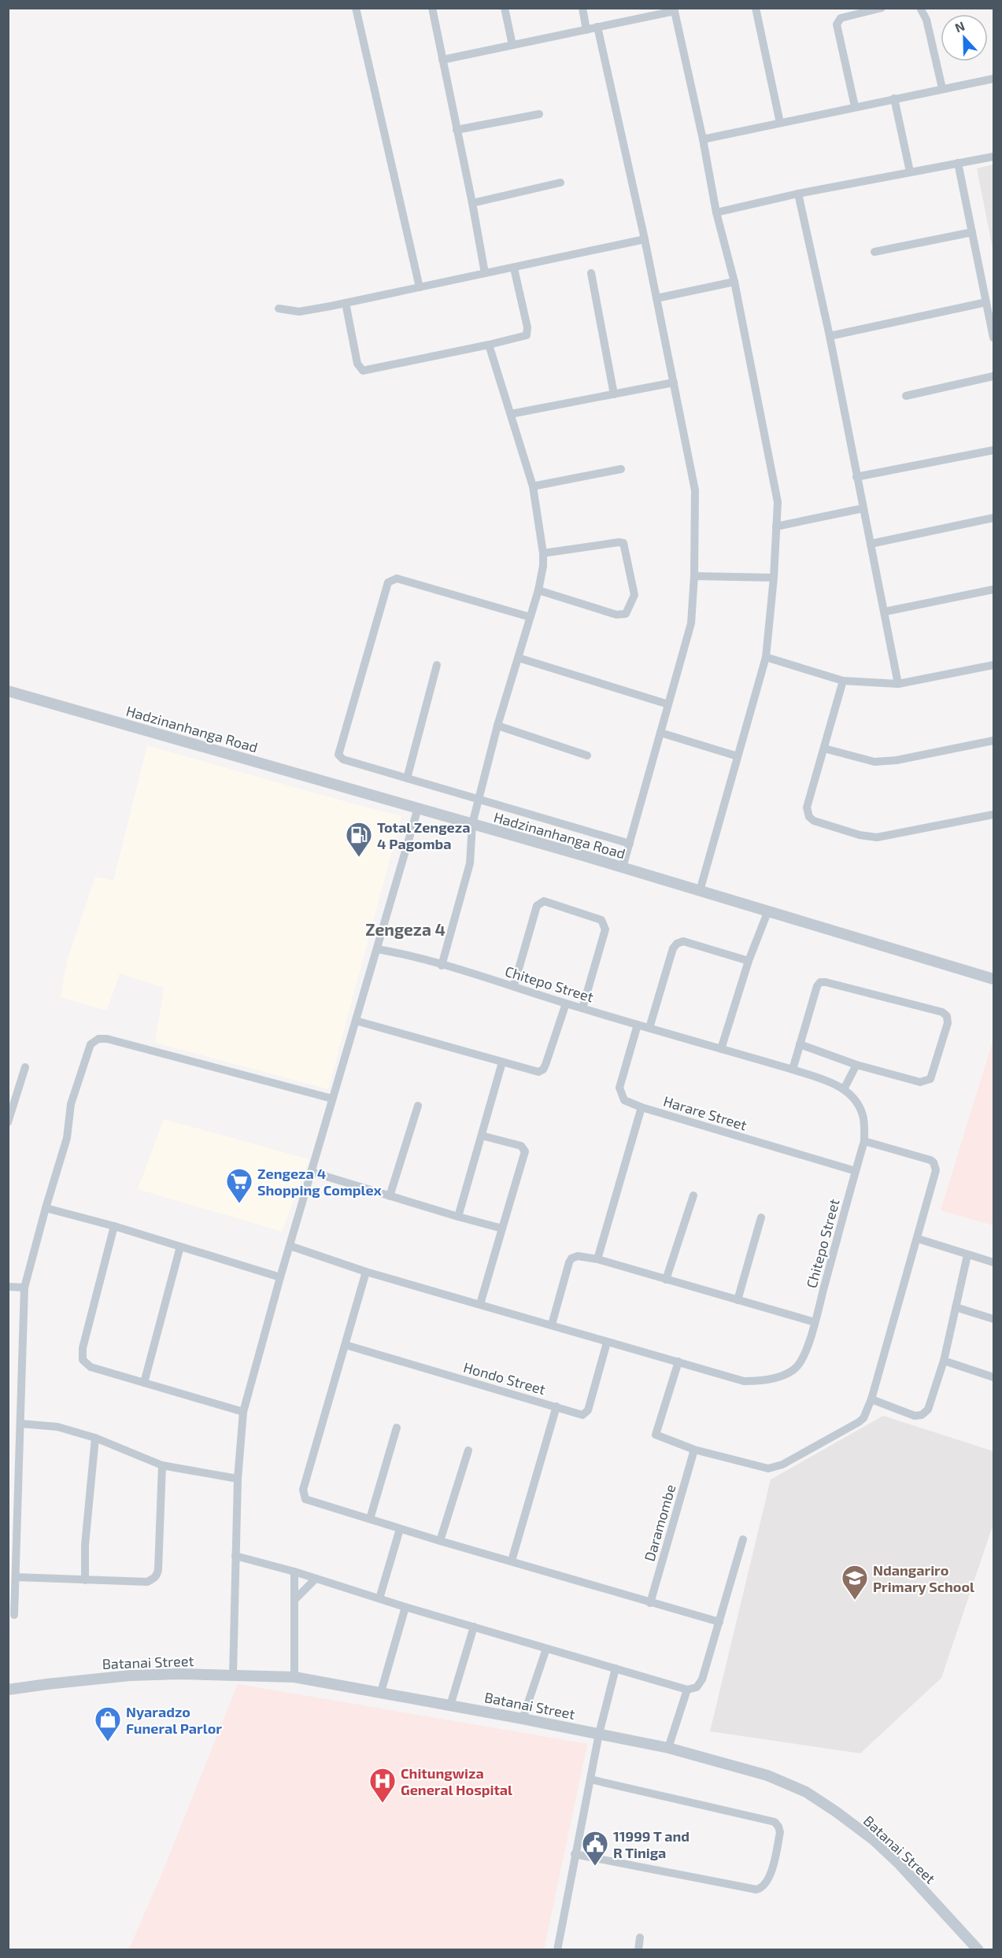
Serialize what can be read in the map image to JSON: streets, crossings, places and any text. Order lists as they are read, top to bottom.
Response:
{
  "streets": {
    "street": [
      "Hadzinanhanga Road",
      "Chitepo Street",
      "Harare Street",
      "Hondo Street",
      "Daramombe",
      "Batanai Street"
    ]
  },
  "crossings": [
    ["Chitepo Street", "Harare Street"],
    ["Chitepo Street", "Hondo Street"]
  ],
  "districts": ["Zengeza 4"],
  "places": {
    "fuel station": ["Total Zengeza 4 Pagomba"],
    "supermarket": ["Zengeza 4 Shopping Complex"],
    "school or university": ["Ndangariro Primary School"],
    "shop": ["Nyaradzo Funeral Parlor"],
    "hospital": ["Chitungwiza General Hospital"],
    "public building": ["11999 T and R Tiniga"]
  },
  "north": "top"
}
